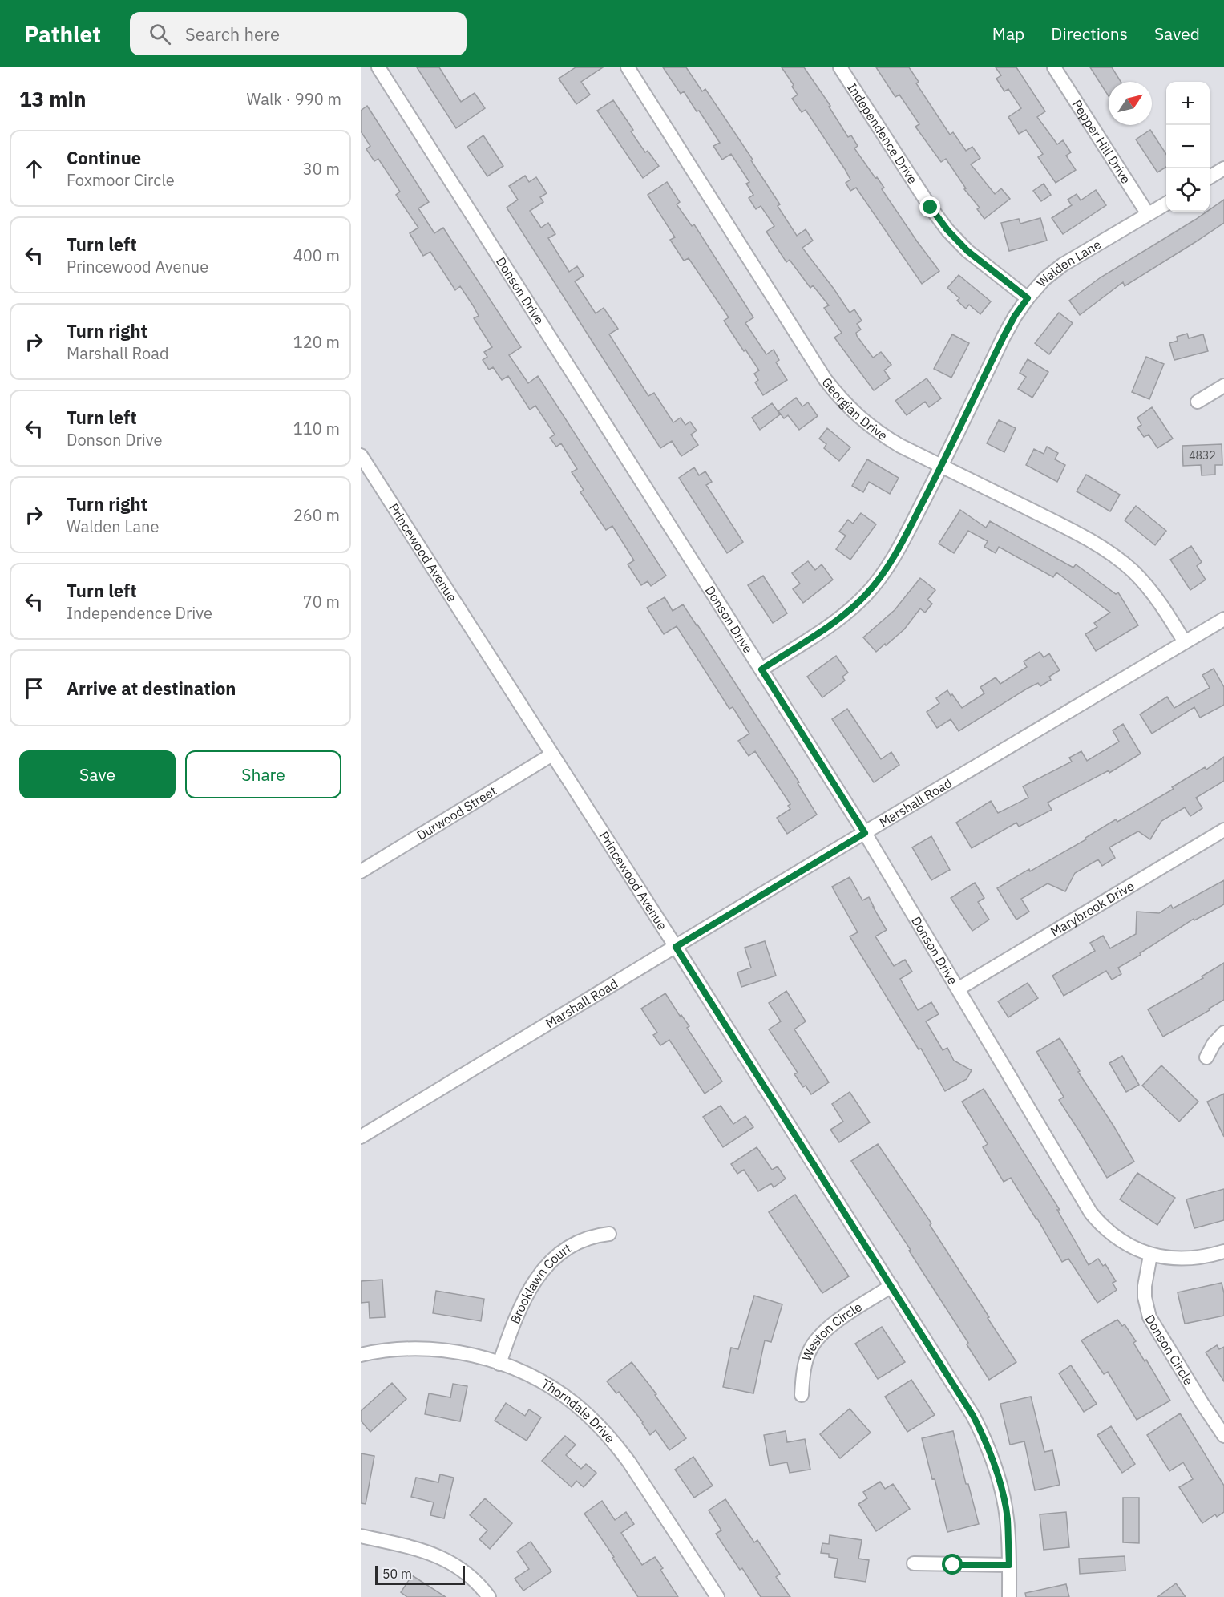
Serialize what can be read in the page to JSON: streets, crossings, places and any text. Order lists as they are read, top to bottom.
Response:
{
  "streets": {
    "street": [
      "Independence Drive",
      "Pepper Hill Drive",
      "Walden Lane",
      "Donson Drive",
      "Georgian Drive",
      "Princewood Avenue",
      "Marshall Road",
      "Durwood Street",
      "Marybrook Drive",
      "Brooklawn Court",
      "Weston Circle",
      "Donson Circle",
      "Thorndale Drive"
    ]
  },
  "crossings": [
    ["Independence Drive", "Walden Lane"],
    ["Pepper Hill Drive", "Walden Lane"],
    ["Walden Lane", "Donson Drive"],
    ["Walden Lane", "Georgian Drive"],
    ["Donson Drive", "Marshall Road"],
    ["Donson Drive", "Marybrook Drive"],
    ["Donson Drive", "Donson Circle"],
    ["Georgian Drive", "Marshall Road"],
    ["Princewood Avenue", "Marshall Road"],
    ["Princewood Avenue", "Durwood Street"],
    ["Princewood Avenue", "Weston Circle"],
    ["Brooklawn Court", "Thorndale Drive"]
  ],
  "house_numbers": ["4832"],
  "scale_bar": "50 m",
  "north": "top right",
  "page": {
    "header": "Pathlet",
    "search": "Search here",
    "nav": ["Map", "Directions", "Saved"],
    "heading": ["13 min", "Walk · 990 m"],
    "map_buttons": ["+", "−"],
    "list": [
      ["Continue", "Foxmoor Circle", "30 m"],
      ["Turn left", "Princewood Avenue", "400 m"],
      ["Turn right", "Marshall Road", "120 m"],
      ["Turn left", "Donson Drive", "110 m"],
      ["Turn right", "Walden Lane", "260 m"],
      ["Turn left", "Independence Drive", "70 m"],
      "Arrive at destination"
    ],
    "buttons": ["Save", "Share"],
    "scale": "50 m"
  }
}
